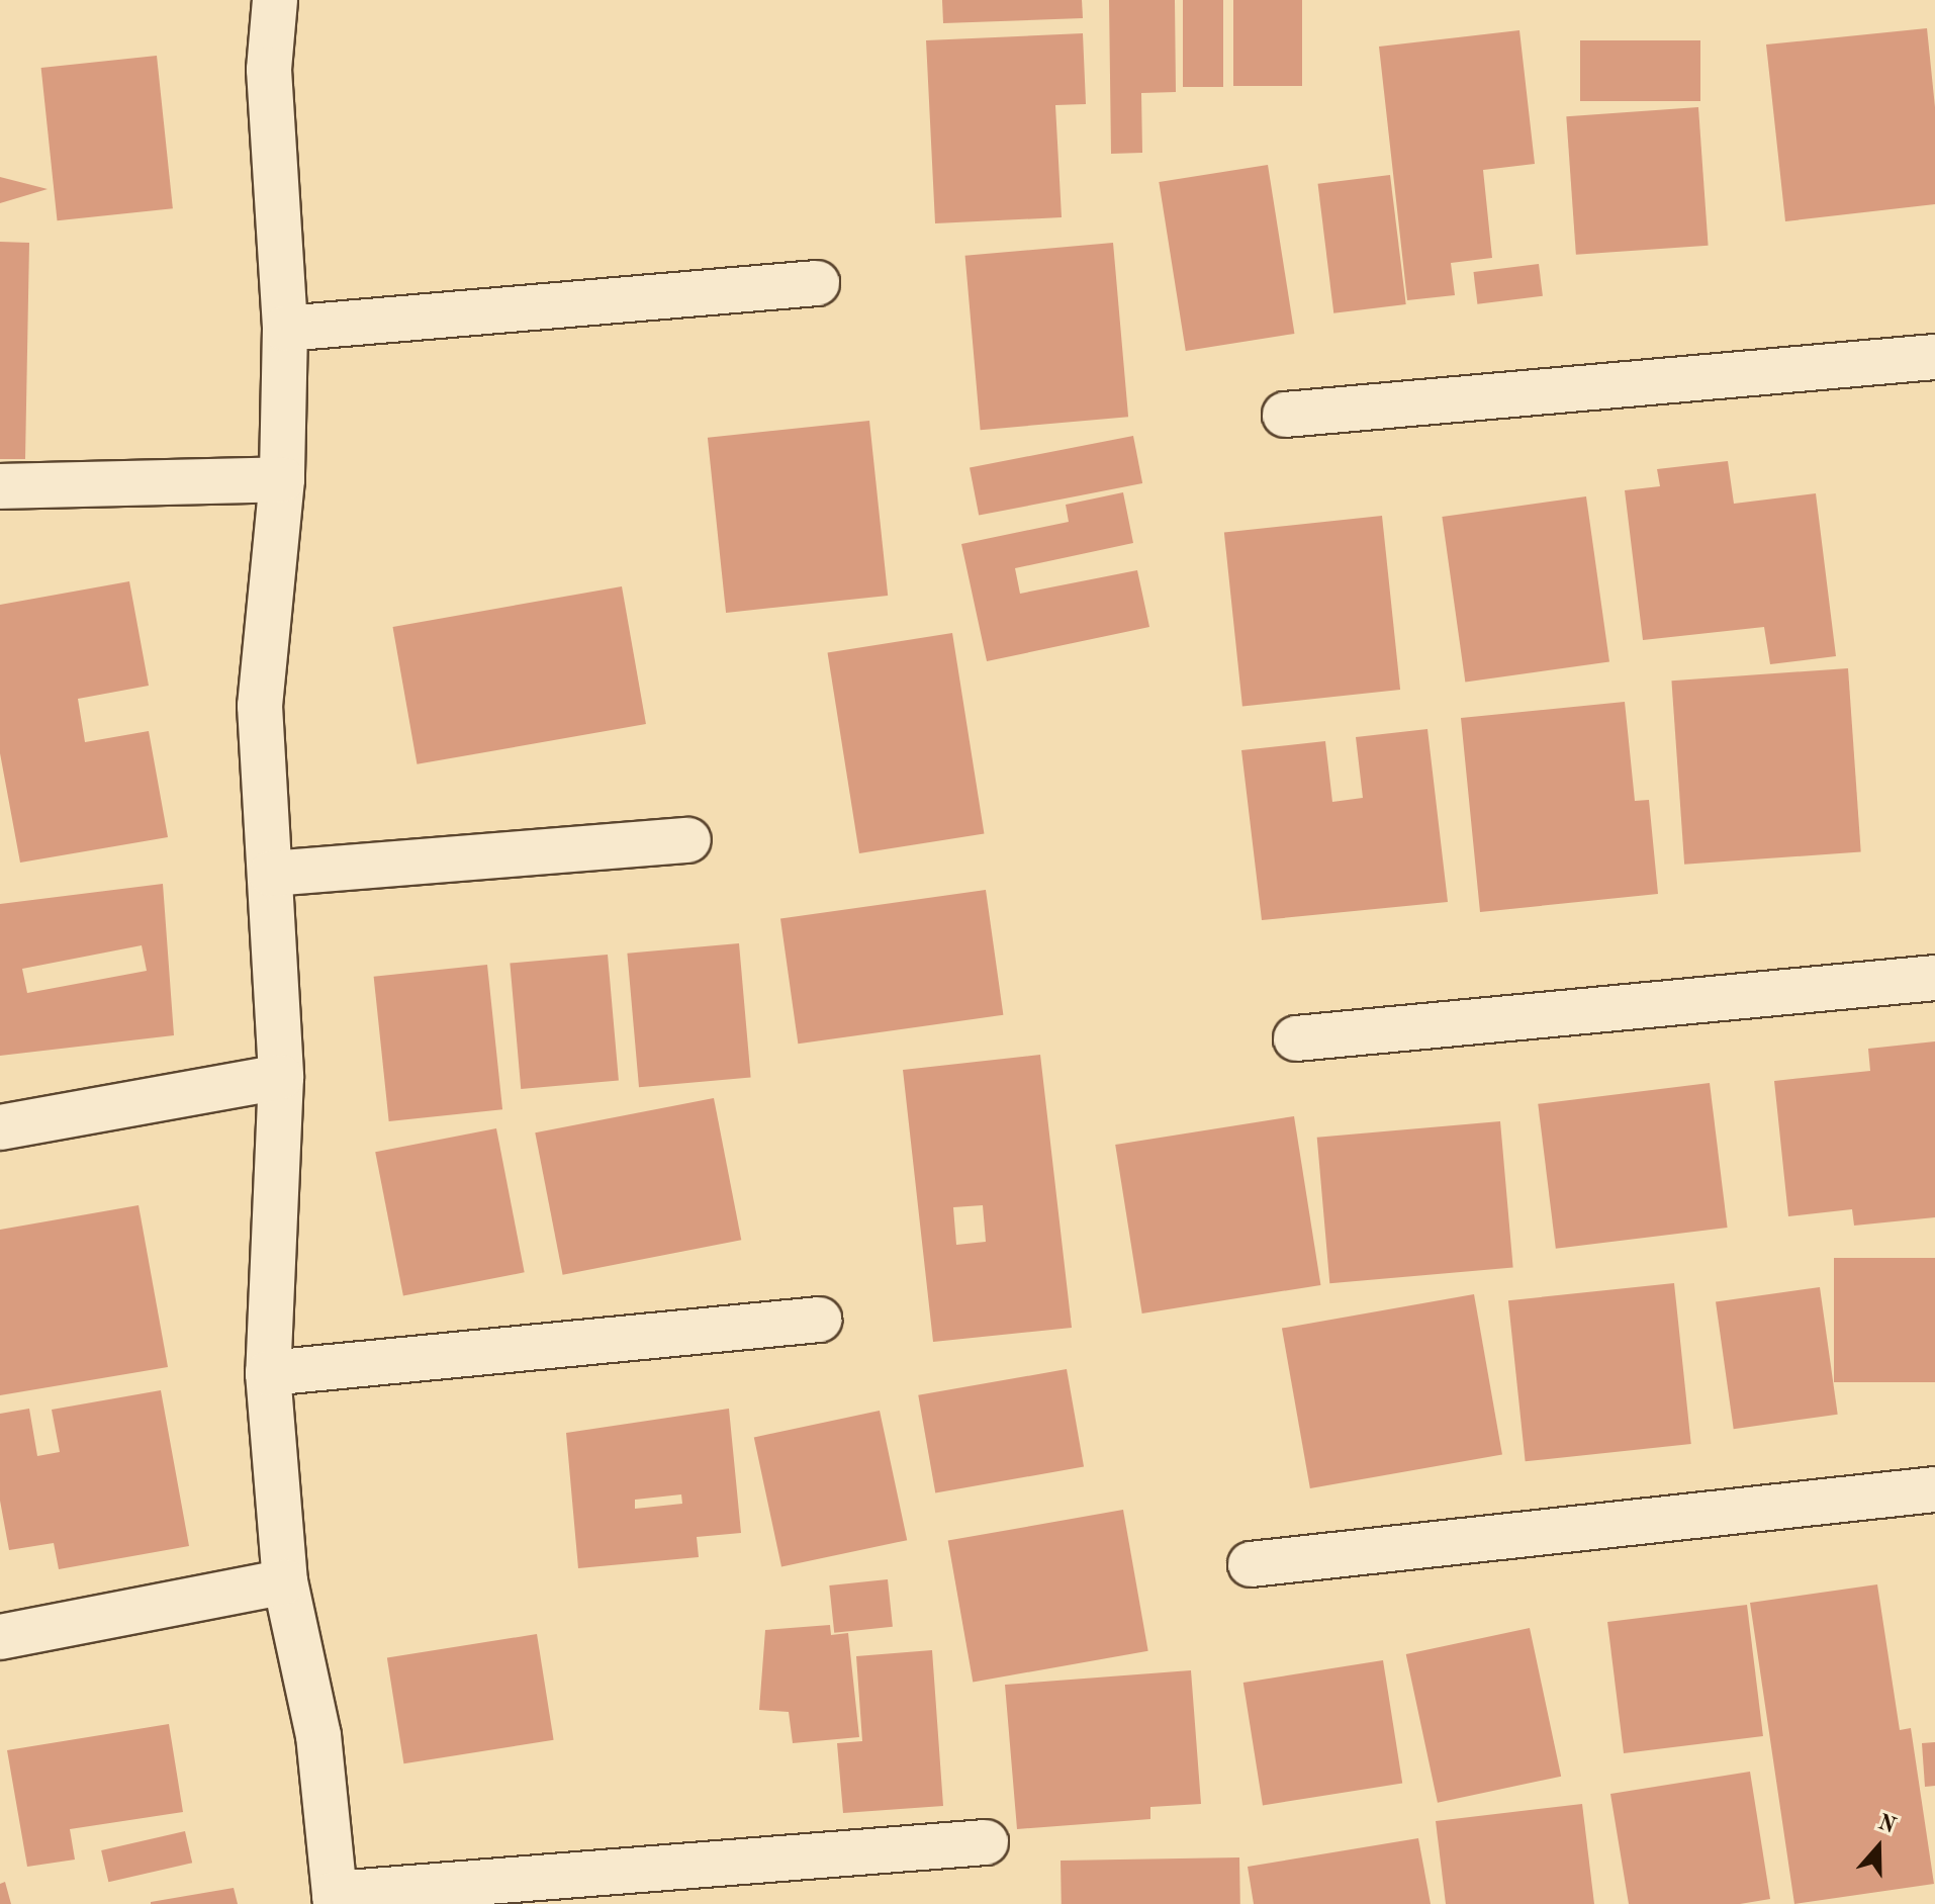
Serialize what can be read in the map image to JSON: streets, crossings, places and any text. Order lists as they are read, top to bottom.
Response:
{
  "north": "top"
}
